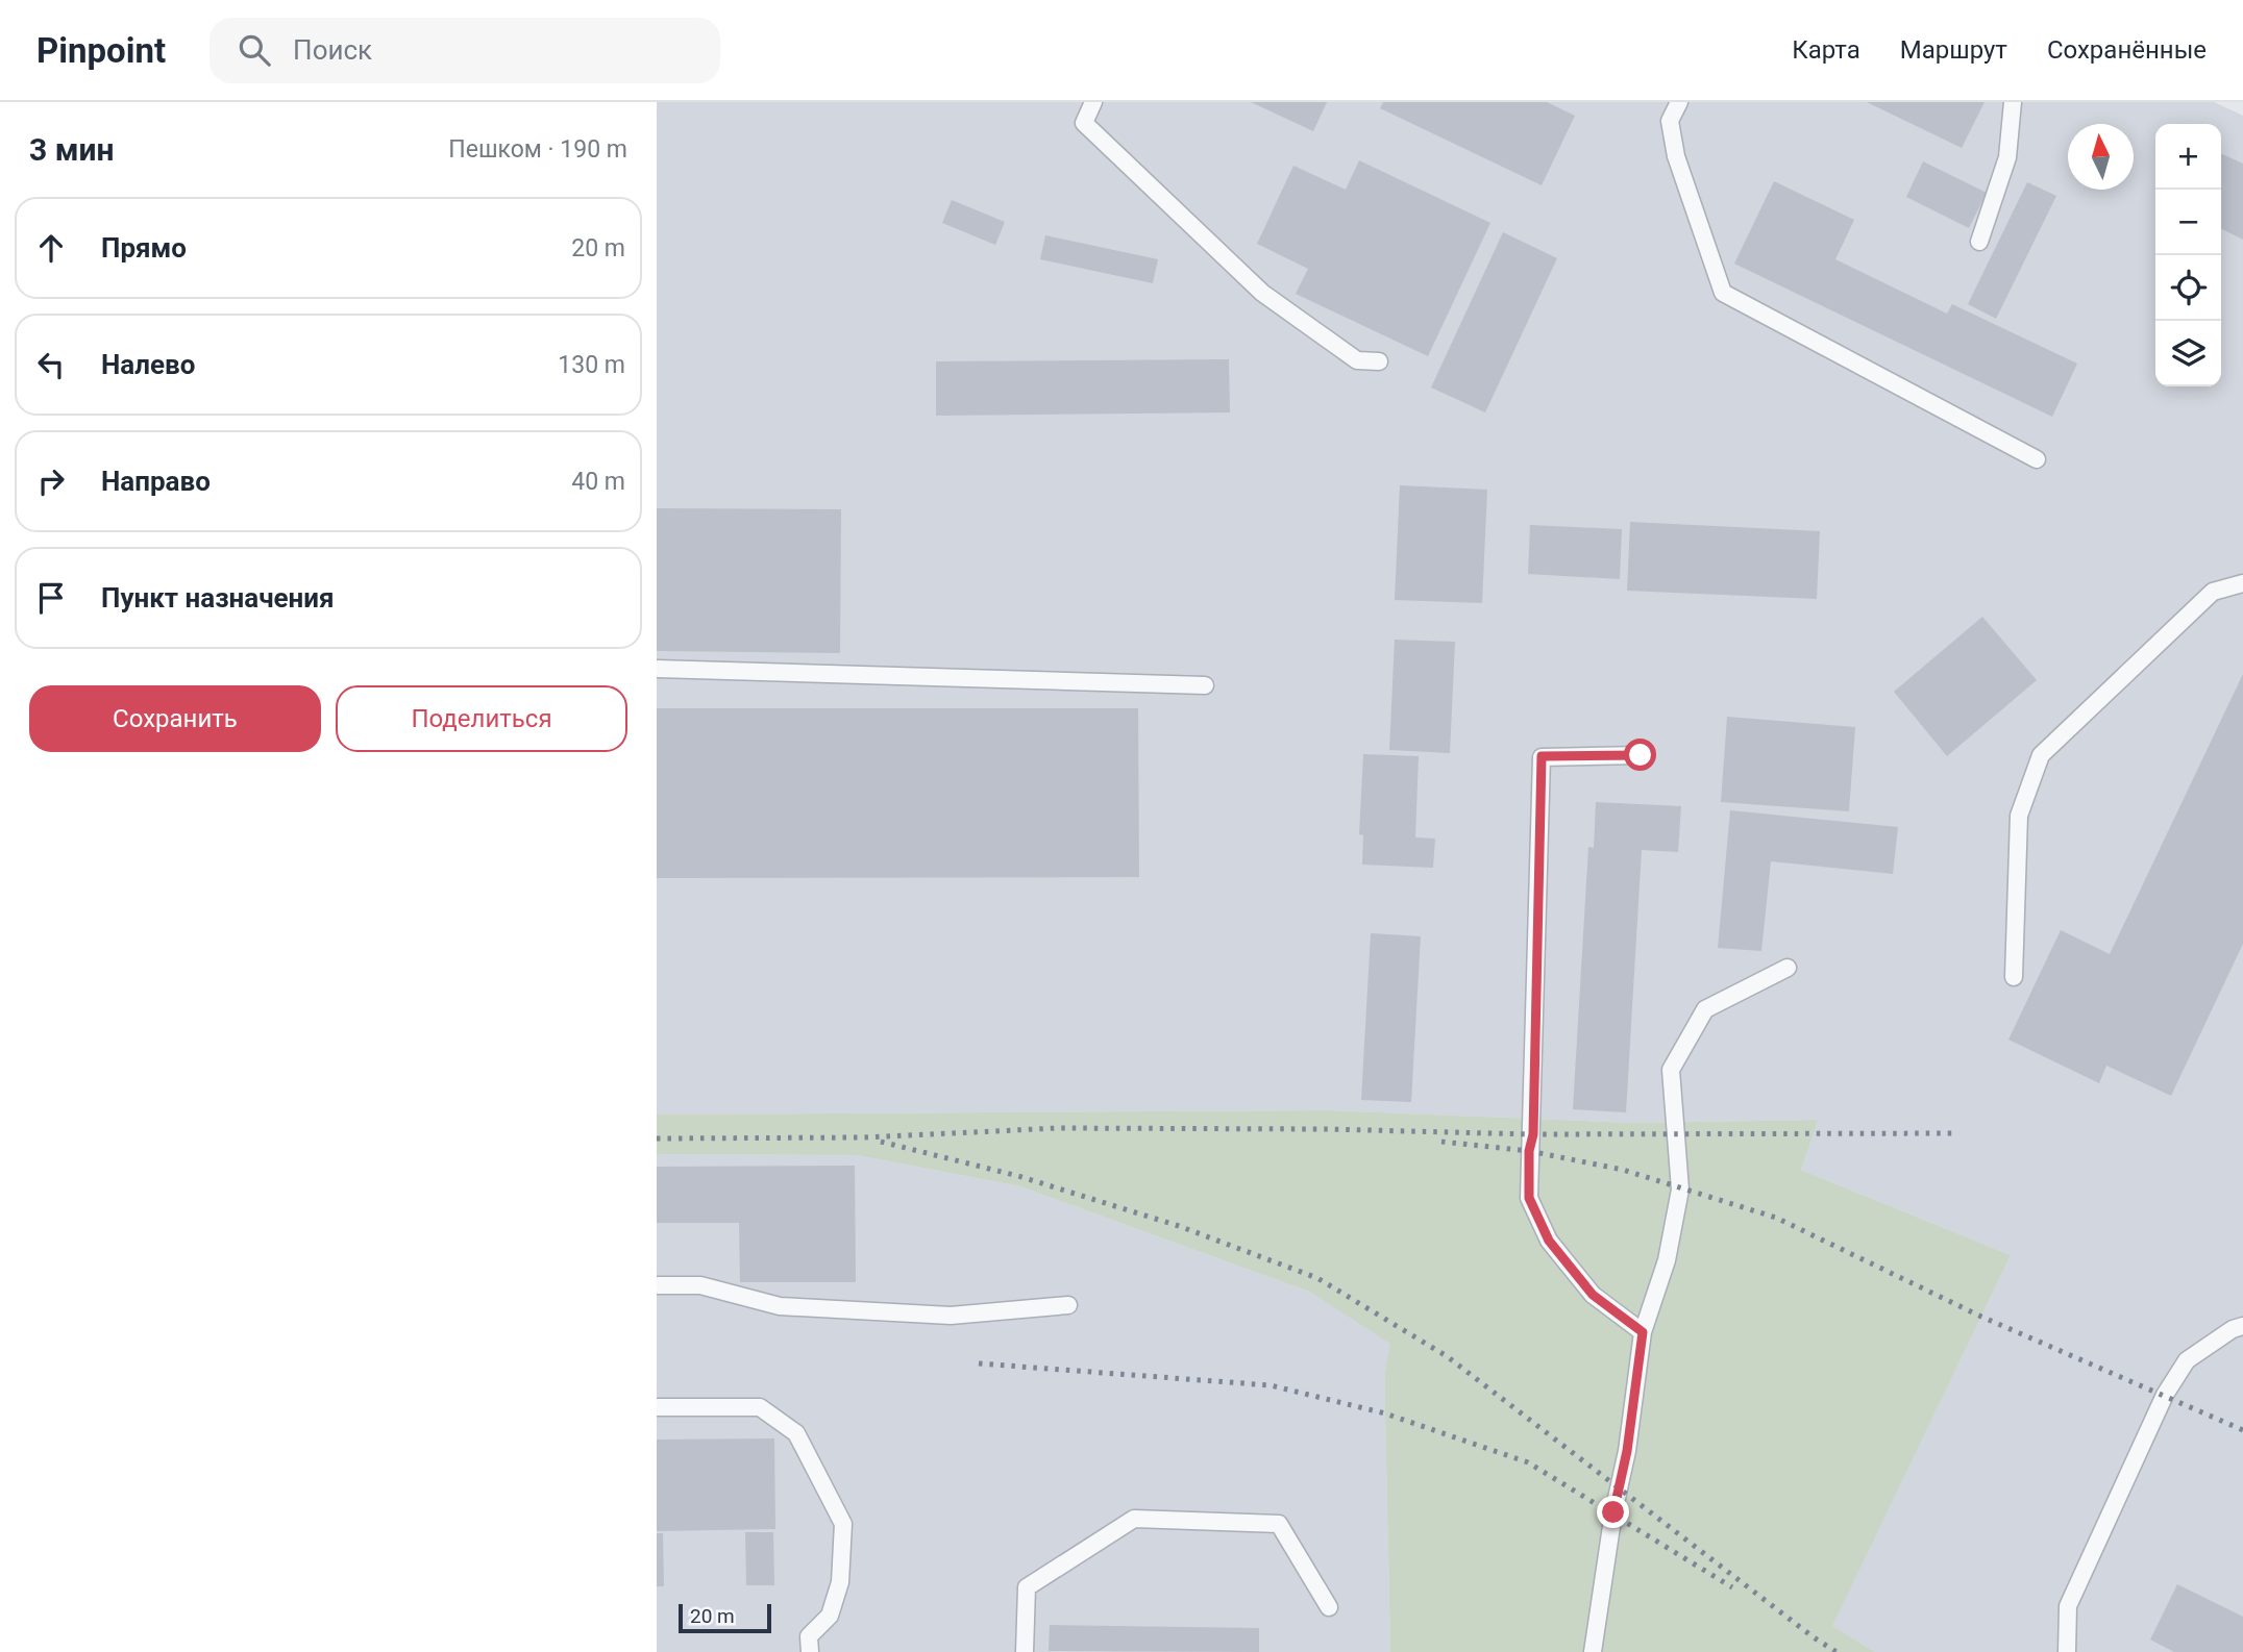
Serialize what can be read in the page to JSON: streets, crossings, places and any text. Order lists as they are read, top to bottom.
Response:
{
  "scale_bar": "20 m",
  "north": "top",
  "page": {
    "header": "Pinpoint",
    "search": "Поиск",
    "nav": ["Карта", "Маршрут", "Сохранённые"],
    "heading": ["3 мин", "Пешком · 190 m"],
    "map_buttons": ["+", "−"],
    "list": [
      ["Прямо", "20 m"],
      ["Налево", "130 m"],
      ["Направо", "40 m"],
      "Пункт назначения"
    ],
    "buttons": ["Сохранить", "Поделиться"],
    "scale": "20 m"
  }
}
